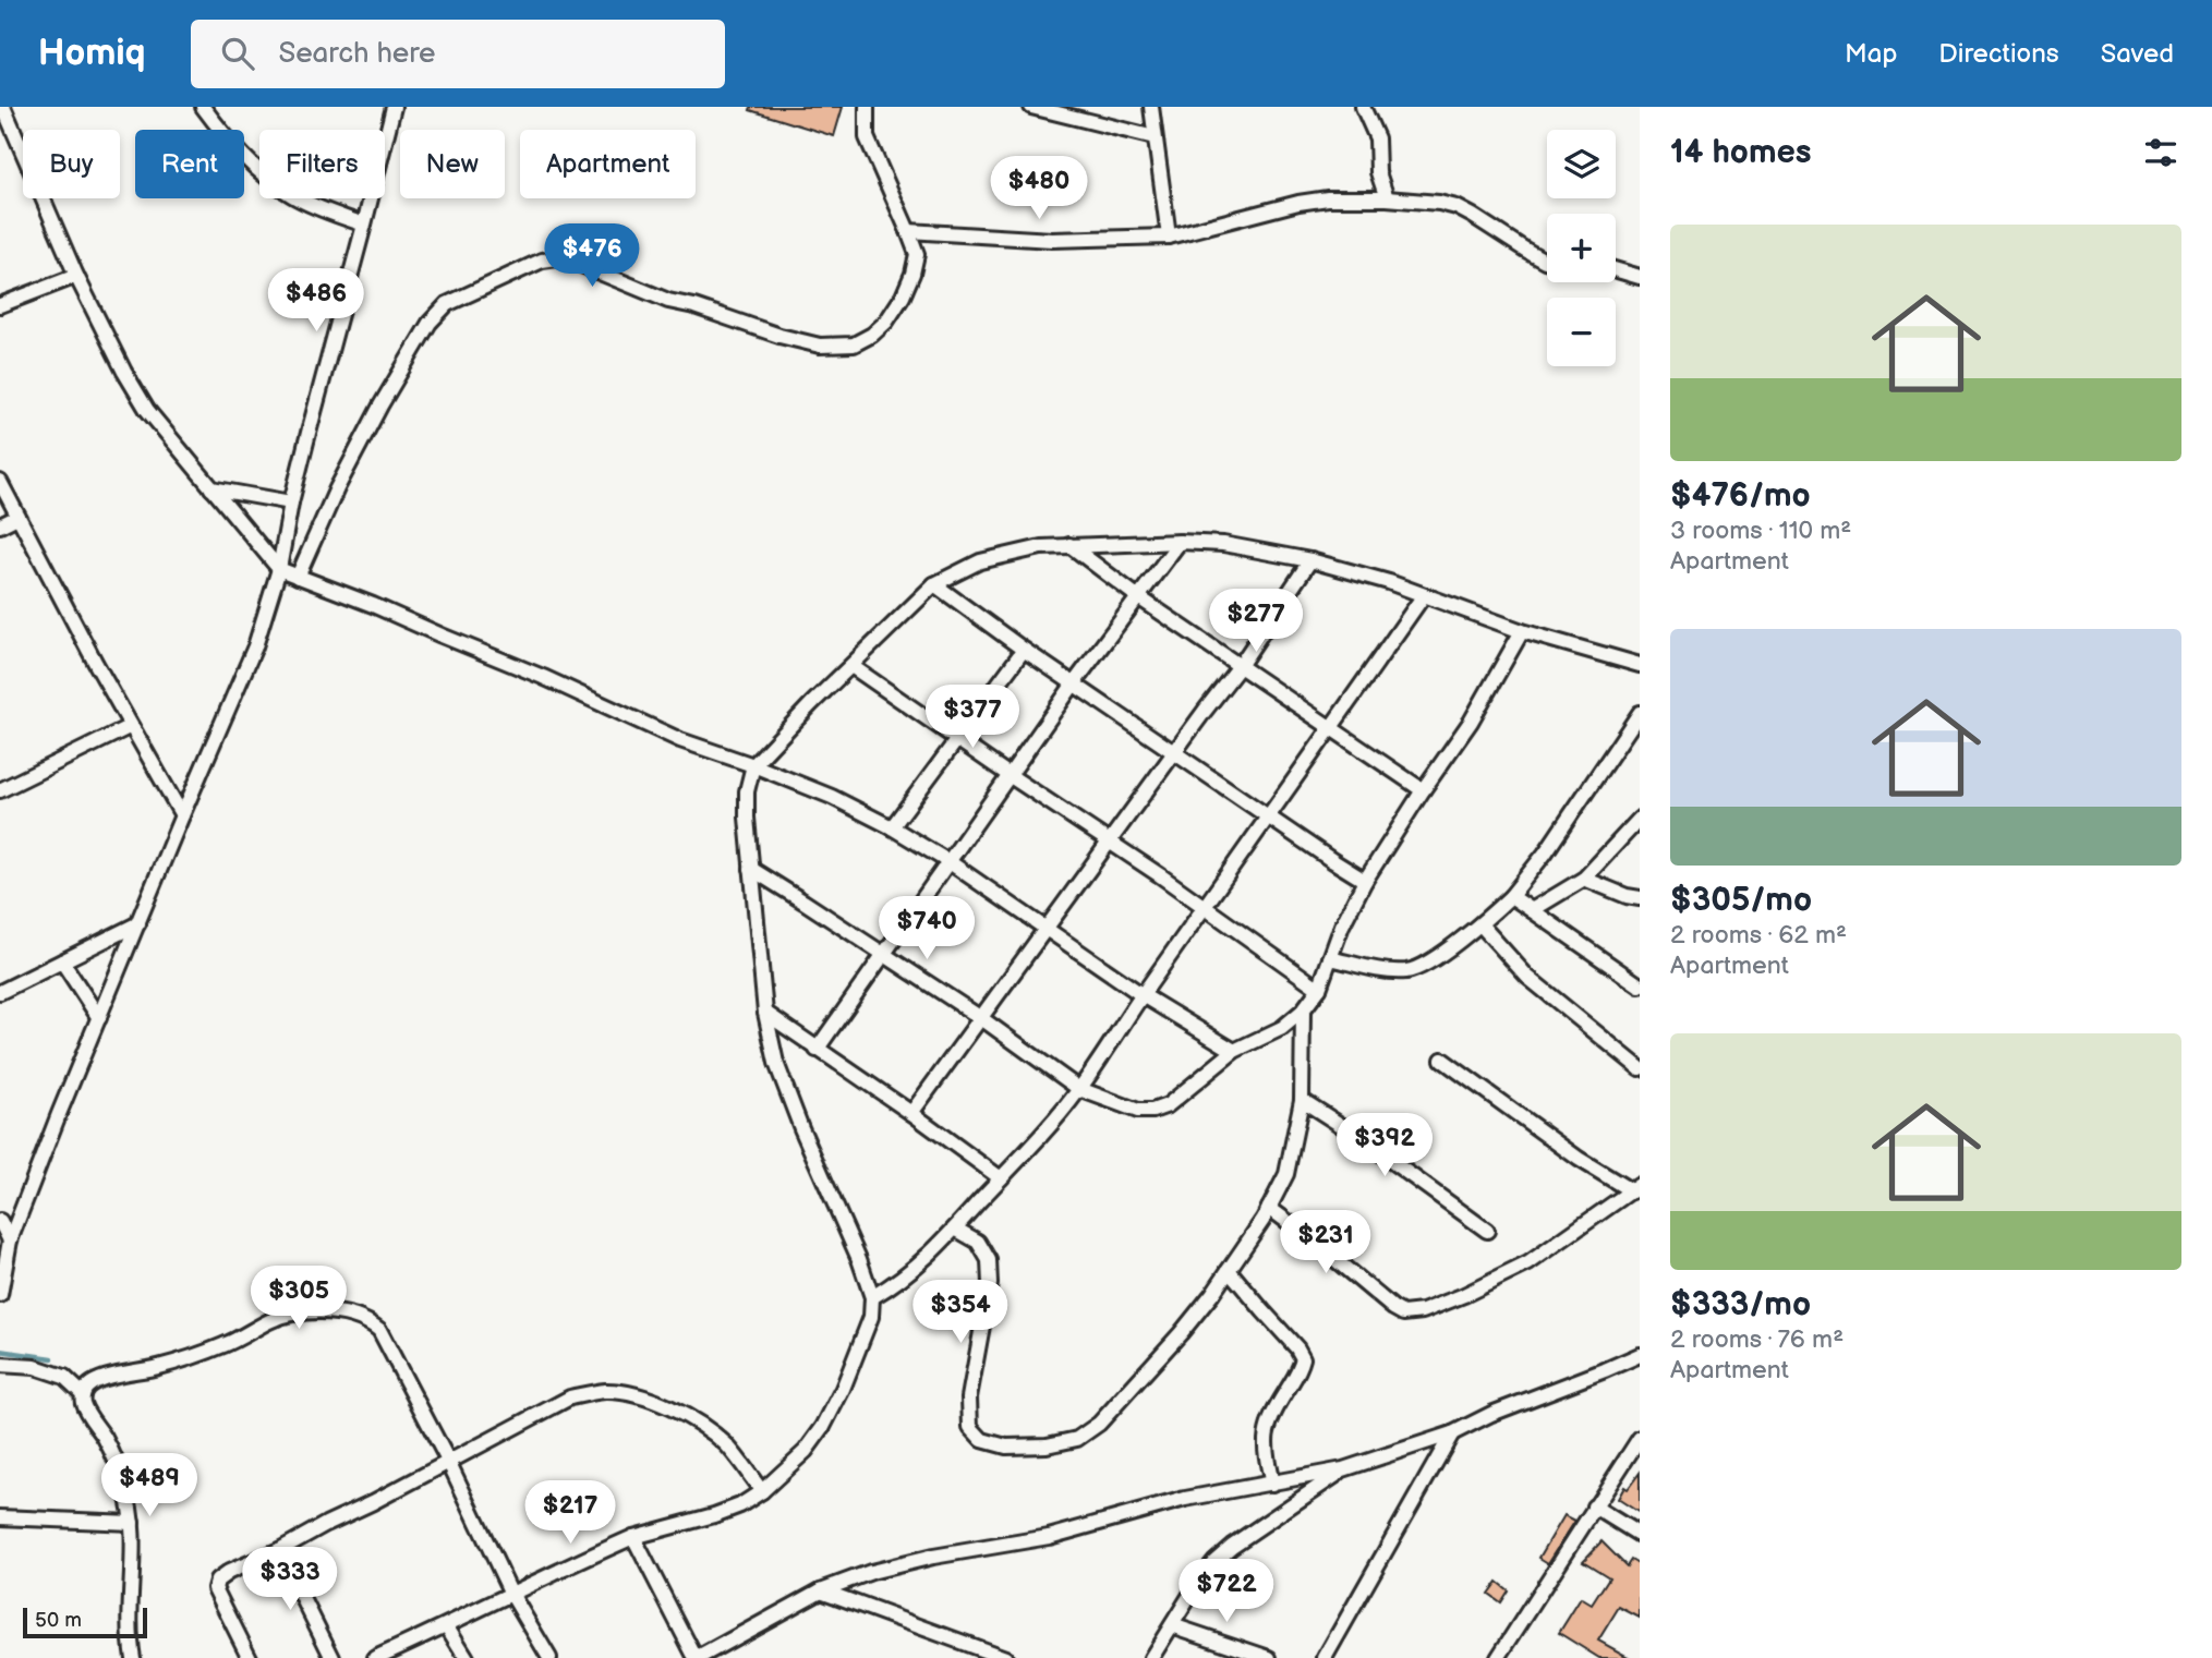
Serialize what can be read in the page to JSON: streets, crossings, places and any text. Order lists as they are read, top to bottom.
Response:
{
  "scale_bar": "50 m",
  "page": {
    "header": "Homiq",
    "search": "Search here",
    "nav": ["Map", "Directions", "Saved"],
    "heading": "14 homes",
    "map_buttons": ["+", "−"],
    "chip": [
      "Buy",
      "Rent",
      "Filters",
      "New",
      "Apartment"
    ],
    "price": [
      "$480",
      "$476",
      "$486",
      "$277",
      "$377",
      "$740",
      "$392",
      "$231",
      "$305",
      "$354",
      "$489",
      "$217",
      "$333",
      "$722"
    ],
    "list": [
      {
        "name": "$476/mo",
        "note": "3 rooms · 110 m² · Apartment"
      },
      {
        "name": "$305/mo",
        "note": "2 rooms · 62 m² · Apartment"
      },
      {
        "name": "$333/mo",
        "note": "2 rooms · 76 m² · Apartment"
      }
    ],
    "scale": "50 m"
  }
}
